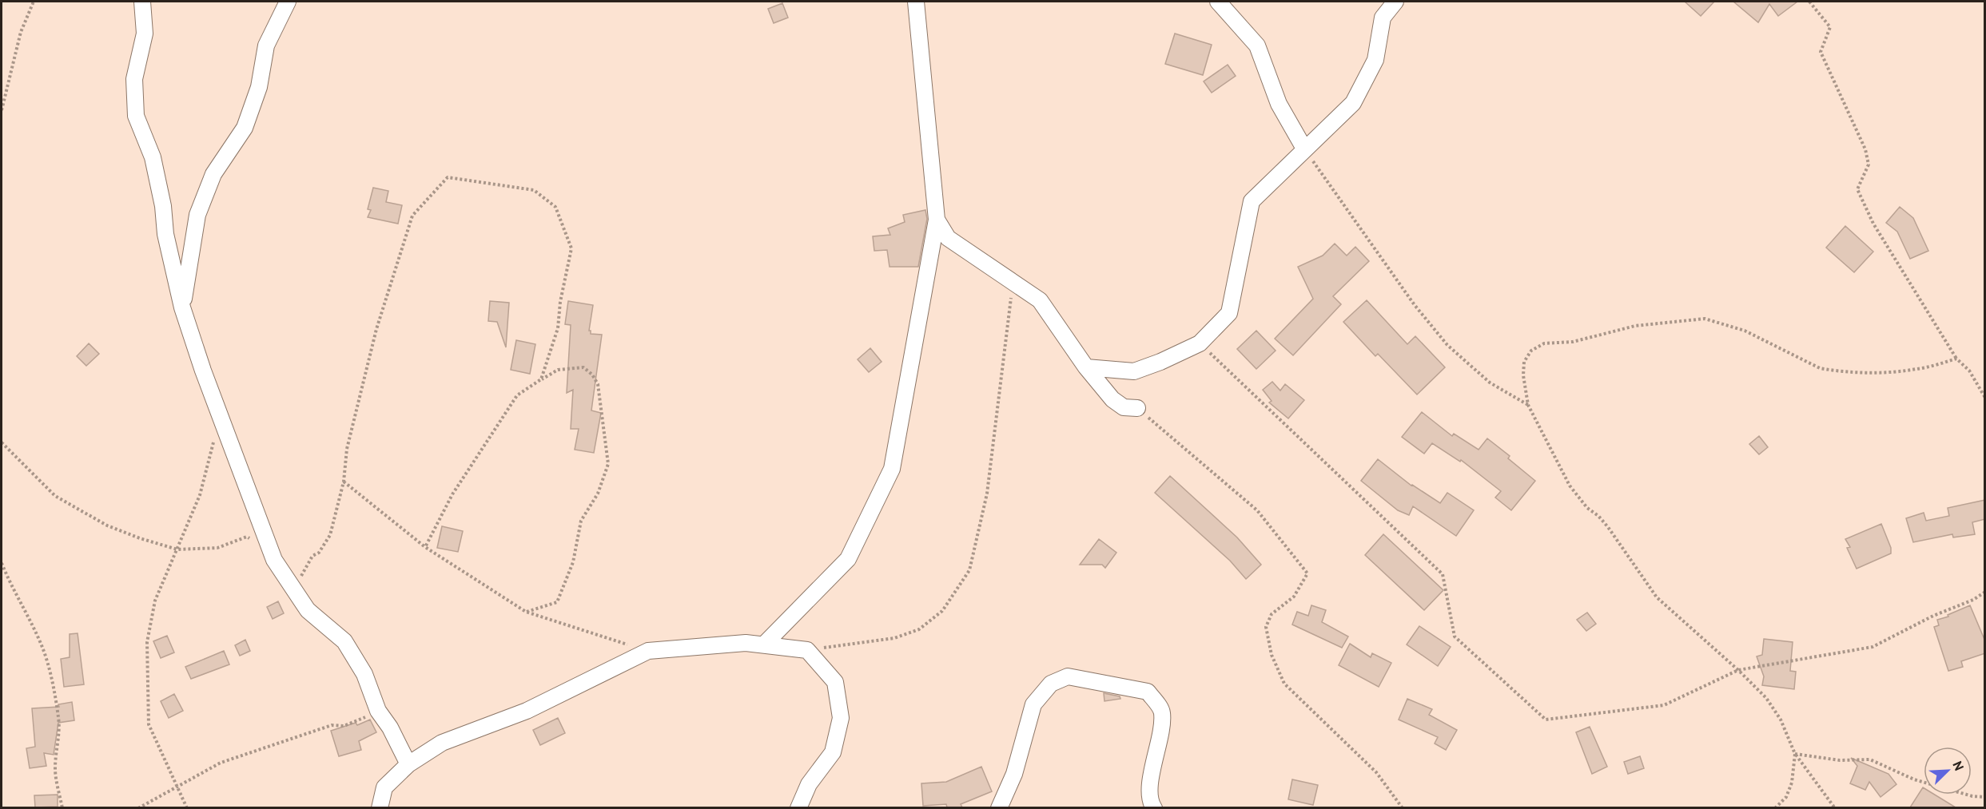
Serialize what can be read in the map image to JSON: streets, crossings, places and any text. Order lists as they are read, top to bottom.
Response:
{
  "north": "top right"
}
